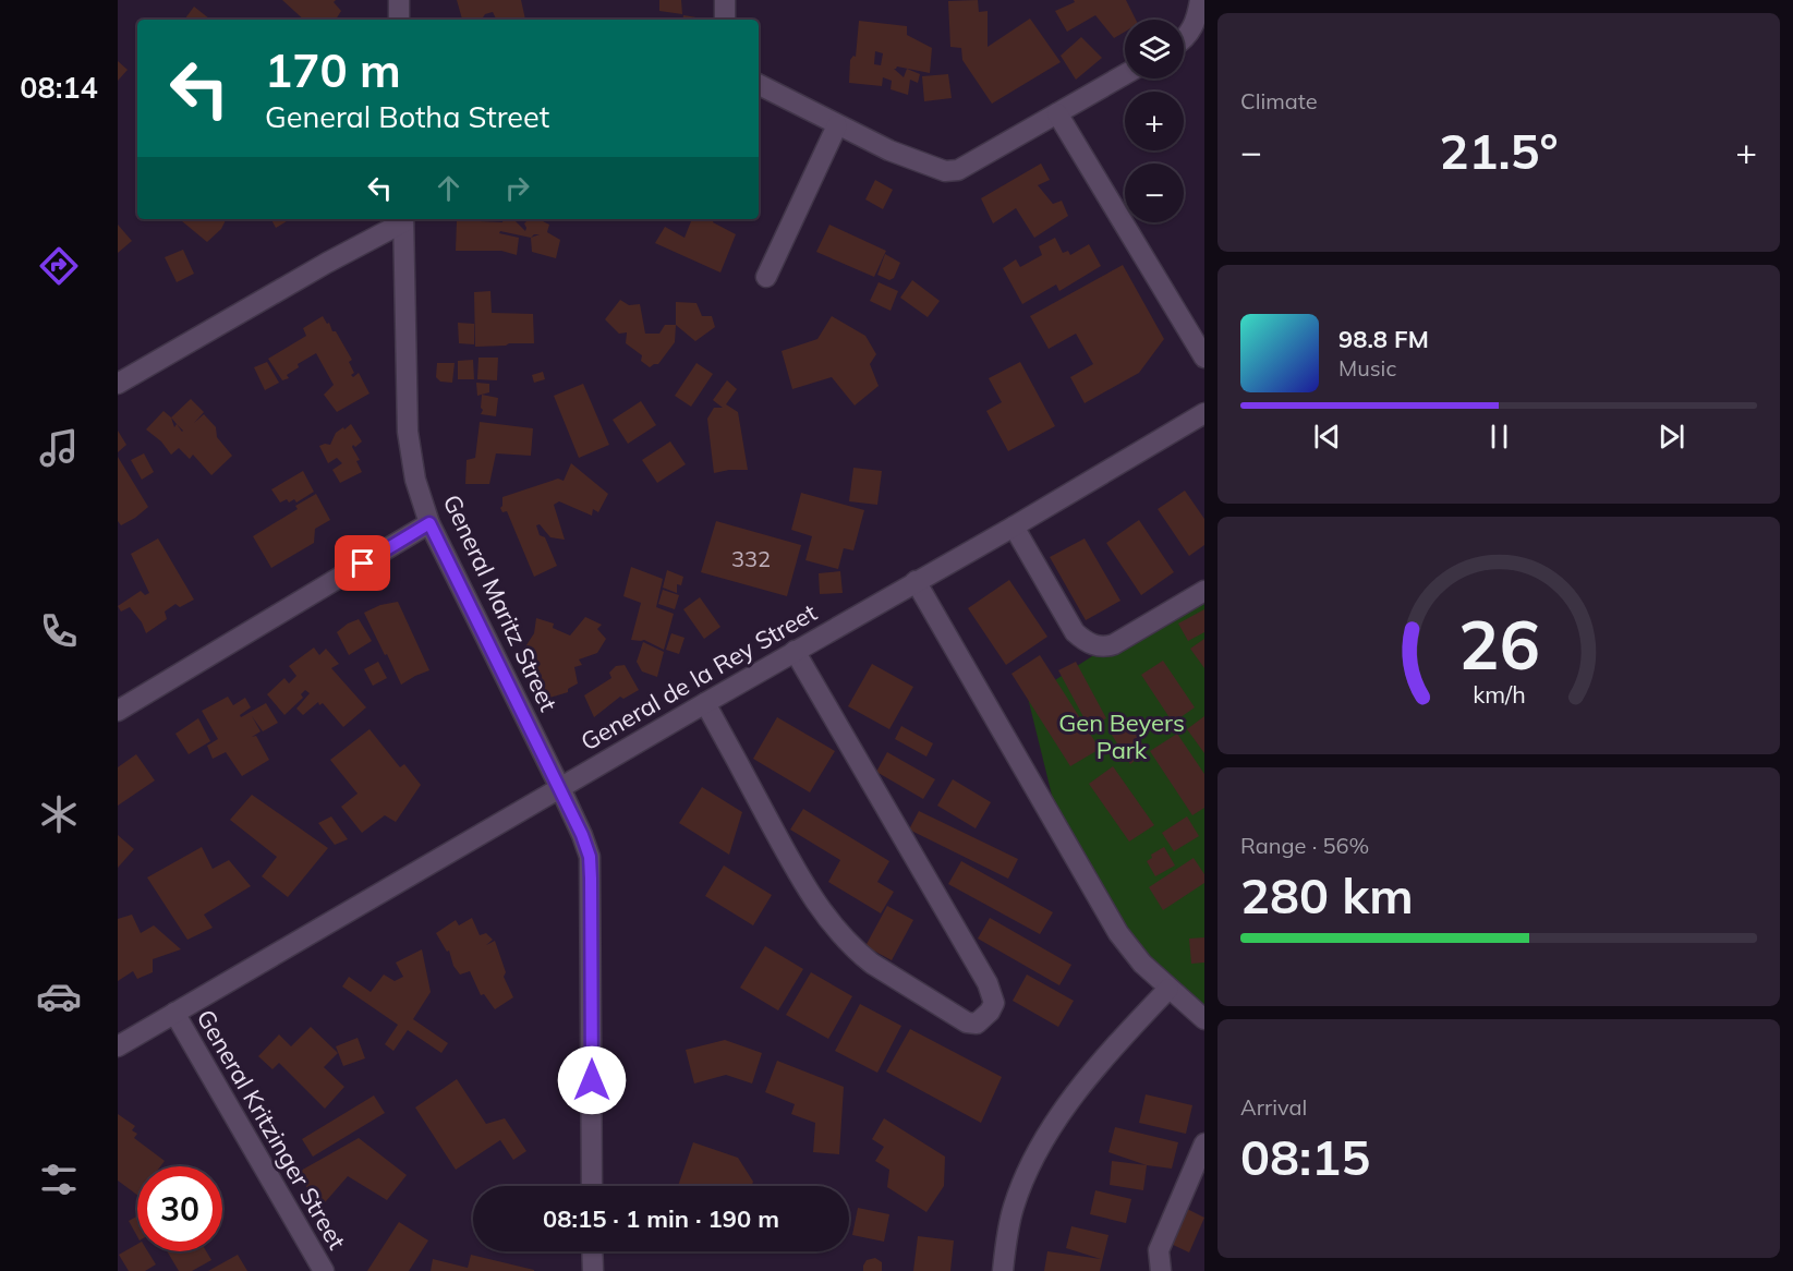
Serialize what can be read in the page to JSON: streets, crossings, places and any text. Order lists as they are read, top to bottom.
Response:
{
  "streets": {
    "street": ["General Maritz Street", "General de la Rey Street", "General Kritzinger Street"]
  },
  "crossings": [
    ["General Maritz Street", "General de la Rey Street"],
    ["General de la Rey Street", "General Kritzinger Street"]
  ],
  "parks": ["Gen Beyers Park"],
  "house_numbers": ["332"],
  "page": {
    "tabs": "08:14",
    "tile": [
      "Climate",
      ["Range · 56%", "280 km"],
      ["Arrival", "08:15"]
    ],
    "map_buttons": ["+", "−"],
    "turn": ["170 m", "General Botha Street"],
    "heat": ["−", "21.5°", "+"],
    "song": ["98.8 FM", "Music"],
    "limit": "30",
    "trip": "08:15 · 1 min · 190 m",
    "gauge": ["26", "km/h"]
  }
}
